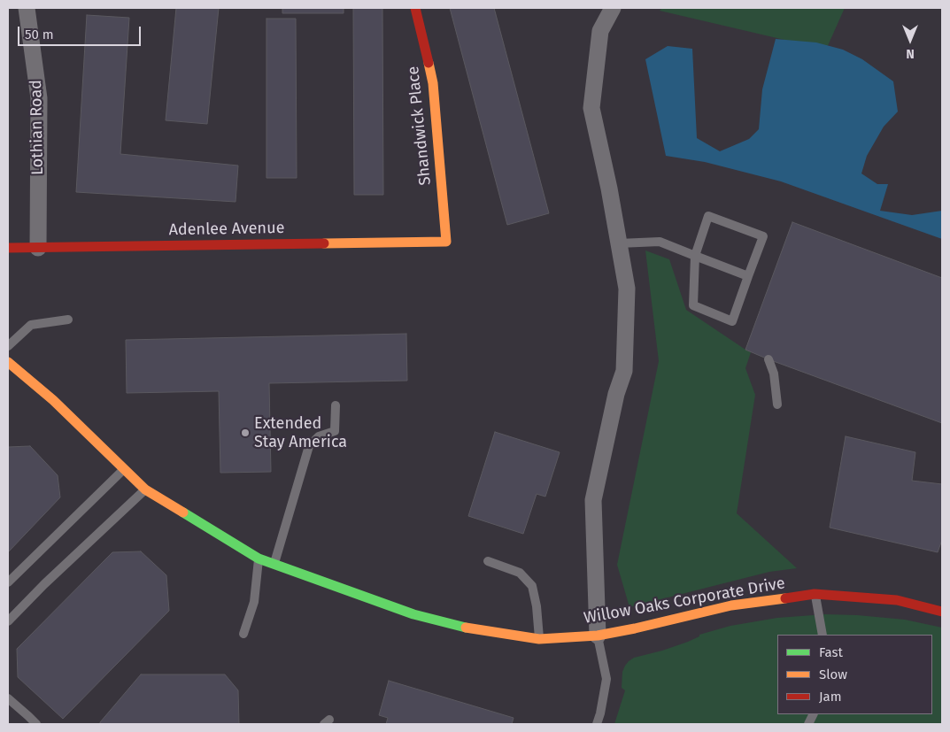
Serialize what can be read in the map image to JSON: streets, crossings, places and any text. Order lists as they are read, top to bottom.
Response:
{
  "streets": {
    "street": [
      "Shandwick Place",
      "Lothian Road",
      "Adenlee Avenue",
      "Willow Oaks Corporate Drive"
    ]
  },
  "crossings": [
    ["Shandwick Place", "Adenlee Avenue"],
    ["Lothian Road", "Adenlee Avenue"]
  ],
  "places": ["Extended Stay America"],
  "legend": ["Fast", "Slow", "Jam"],
  "scale_bar": "50 m",
  "north": "bottom"
}
